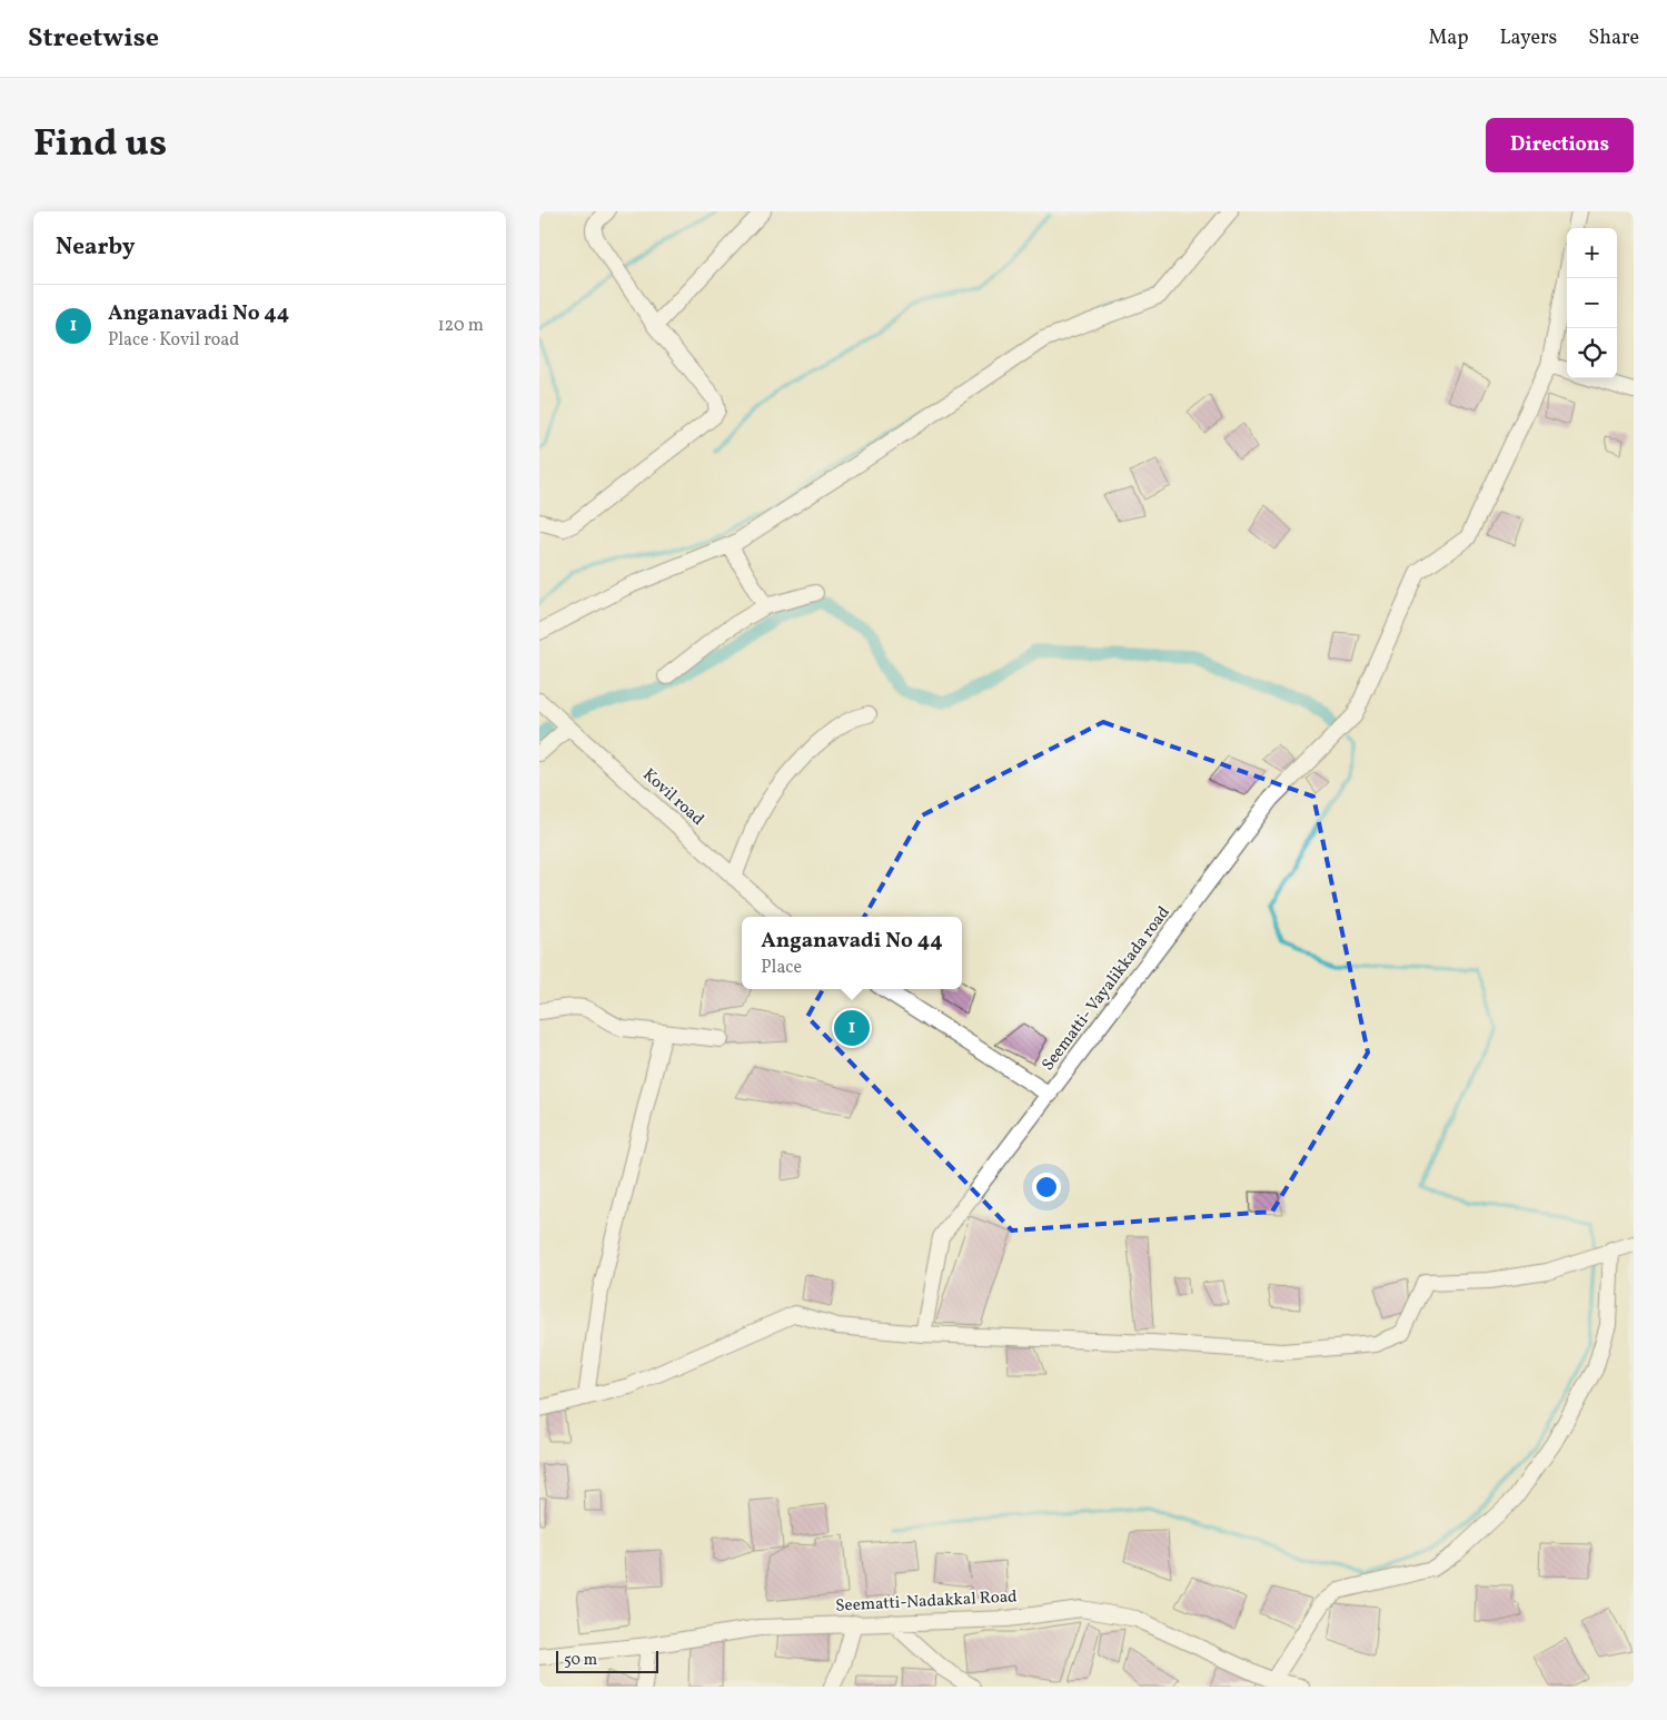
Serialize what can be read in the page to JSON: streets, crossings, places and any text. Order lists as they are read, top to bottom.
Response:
{
  "streets": {
    "street": ["Kovil road", "Seematti- Vayalikkada road", "Seematti-Nadakkal Road"]
  },
  "scale_bar": "50 m",
  "page": {
    "header": "Streetwise",
    "nav": ["Map", "Layers", "Share"],
    "title": "Find us",
    "buttons": "Directions",
    "heading": "Nearby",
    "map_buttons": ["+", "−"],
    "list": [
      {
        "mark": "1",
        "name": "Anganavadi No 44",
        "note": "Place · Kovil road",
        "value": "120 m"
      }
    ],
    "popup": ["Anganavadi No 44", "Place"],
    "pins": "1",
    "scale": "50 m"
  }
}
